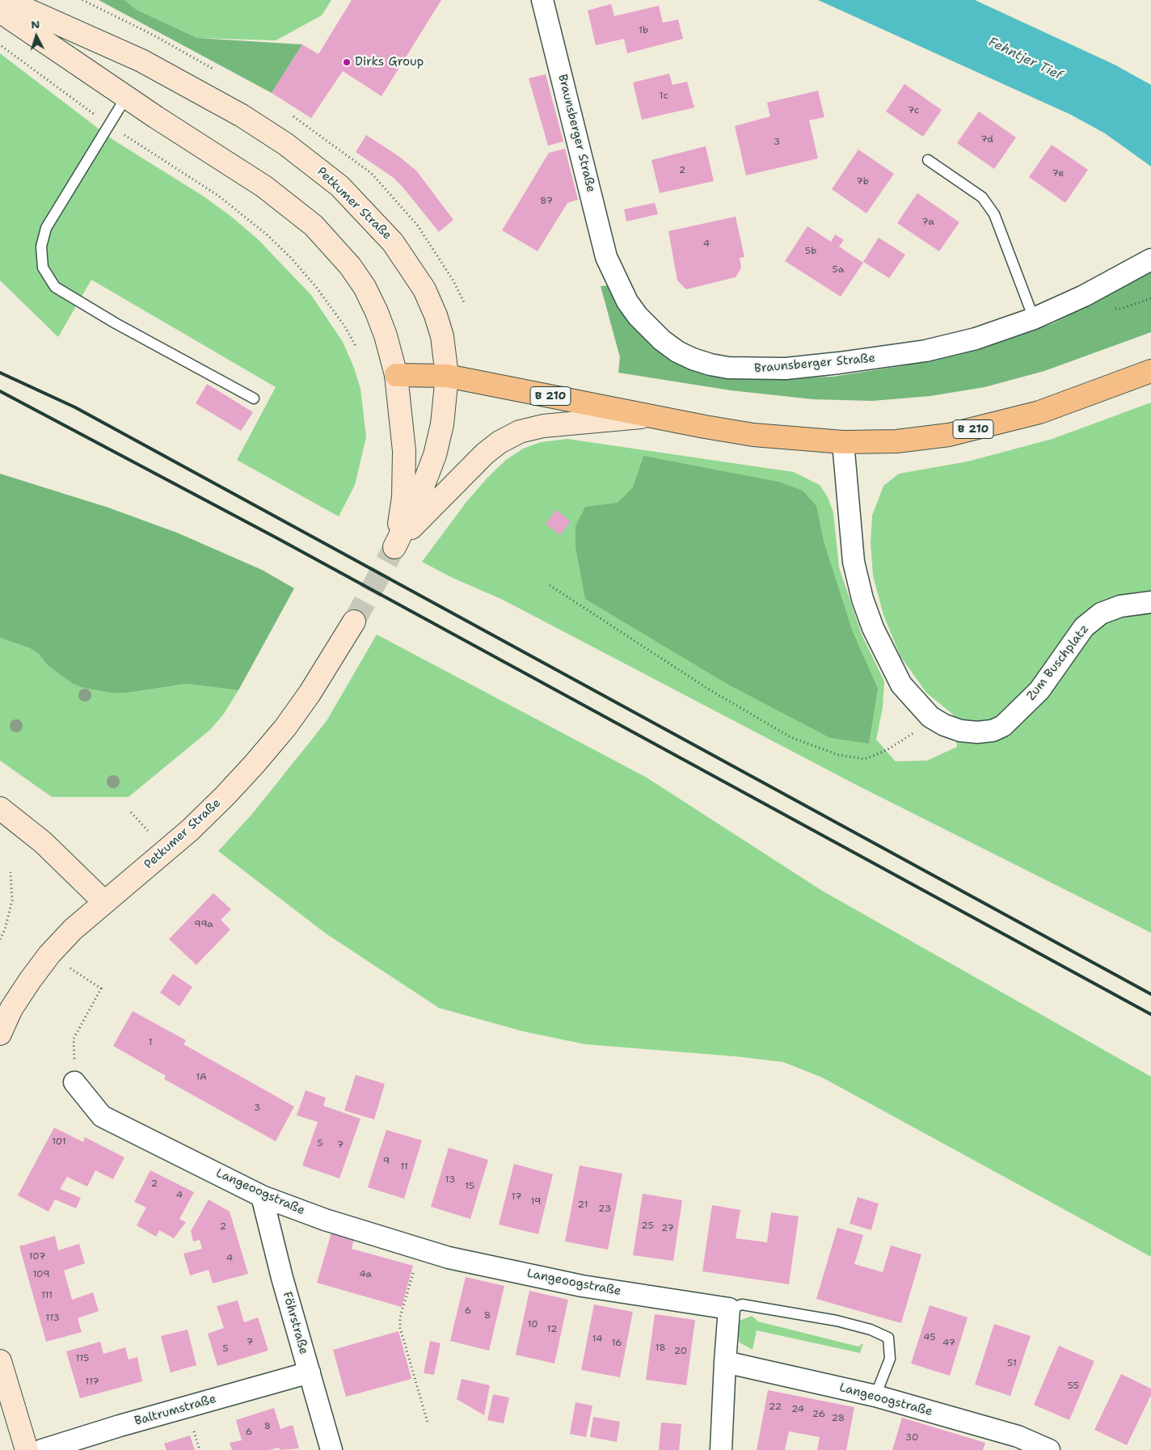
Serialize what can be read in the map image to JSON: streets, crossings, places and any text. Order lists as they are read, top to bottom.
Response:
{
  "streets": {
    "main road": ["Petkumer Straße", "B 210"],
    "street": [
      "Braunsberger Straße",
      "Zum Buschplatz",
      "Langeoogstraße",
      "Föhrstraße",
      "Baltrumstraße"
    ]
  },
  "crossings": [
    ["Petkumer Straße", "B 210"],
    ["B 210", "Zum Buschplatz"],
    ["Langeoogstraße", "Föhrstraße"],
    ["Föhrstraße", "Baltrumstraße"]
  ],
  "water": ["Fehntjer Tief"],
  "places": ["Dirks Group"],
  "house_numbers": [
    "1b",
    "1c",
    "7c",
    "7d",
    "3",
    "2",
    "7e",
    "7b",
    "87",
    "7a",
    "4",
    "5b",
    "5a",
    "99a",
    "1",
    "1A",
    "3",
    "101",
    "5",
    "7",
    "9",
    "11",
    "13",
    "2",
    "15",
    "4",
    "17",
    "19",
    "21",
    "23",
    "25",
    "2",
    "27",
    "107",
    "4",
    "109",
    "4a",
    "111",
    "6",
    "8",
    "113",
    "10",
    "12",
    "45",
    "14",
    "7",
    "16",
    "47",
    "18",
    "5",
    "20",
    "115",
    "51",
    "117",
    "55",
    "22",
    "24",
    "26",
    "28",
    "8",
    "6",
    "30"
  ],
  "north": "top"
}
